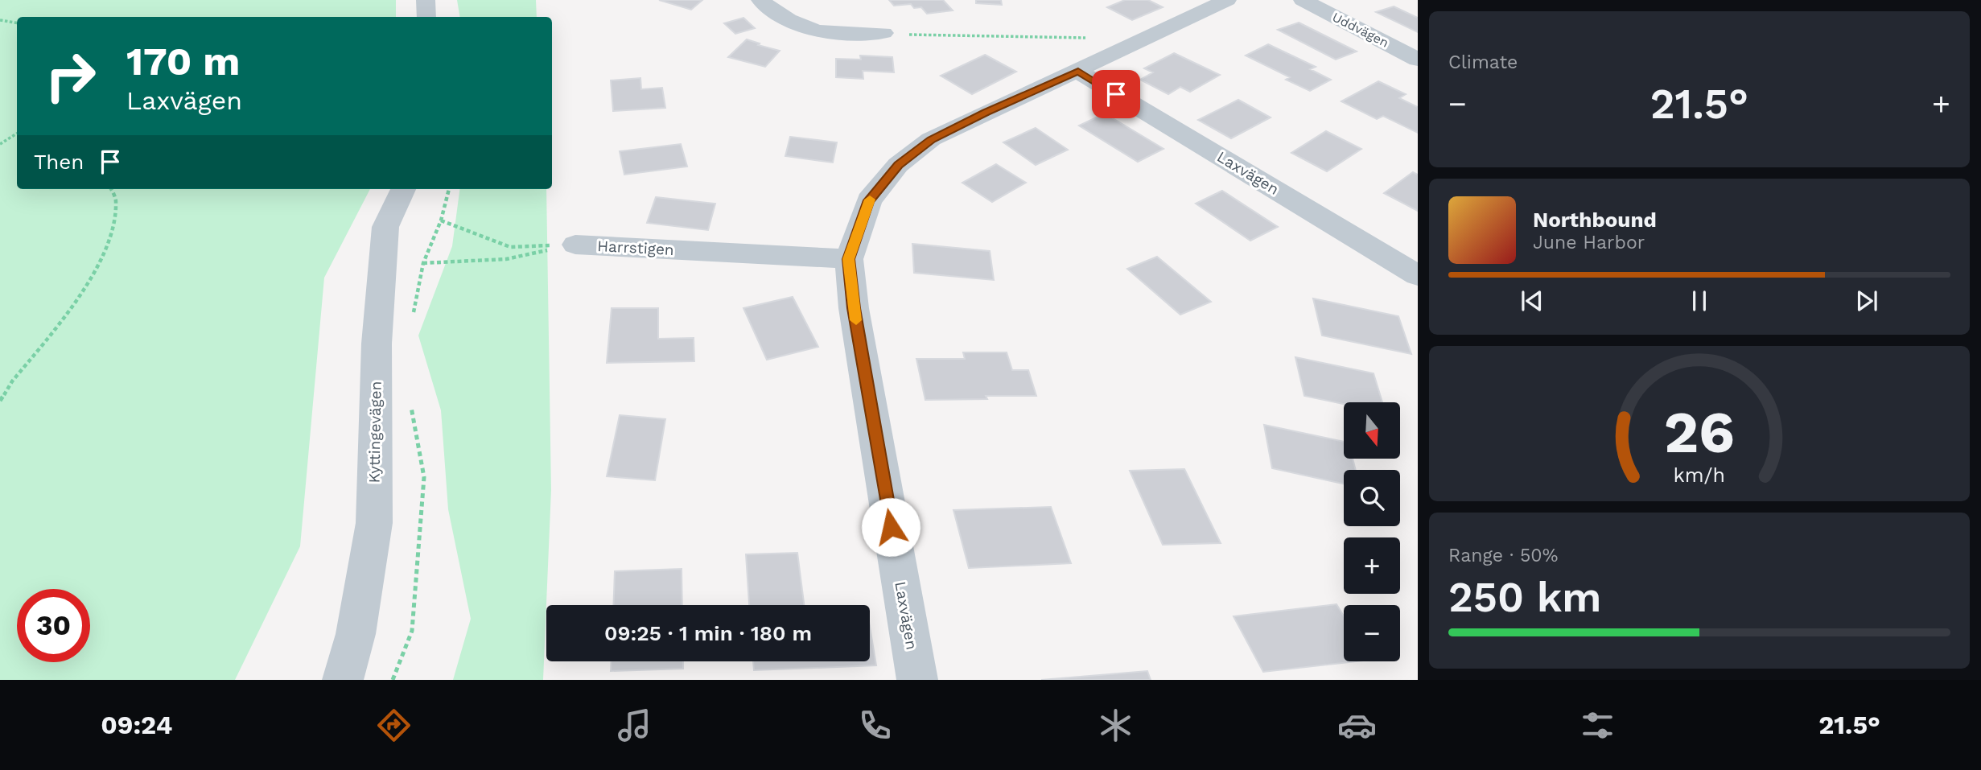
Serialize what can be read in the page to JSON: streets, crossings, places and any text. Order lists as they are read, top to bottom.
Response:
{
  "streets": {
    "street": [
      "Uddvägen",
      "Laxvägen",
      "Harrstigen",
      "Kyttingevägen"
    ]
  },
  "crossings": [
    ["Laxvägen", "Harrstigen"]
  ],
  "north": "bottom",
  "page": {
    "tile": [
      "Climate",
      ["Range · 50%", "250 km"]
    ],
    "turn": ["170 m", "Laxvägen"],
    "heat": ["−", "21.5°", "+"],
    "then": "Then",
    "song": ["Northbound", "June Harbor"],
    "map_buttons": ["+", "−"],
    "limit": "30",
    "trip": "09:25 · 1 min · 180 m",
    "tabs": ["09:24", "21.5°"],
    "gauge": ["26", "km/h"]
  }
}
